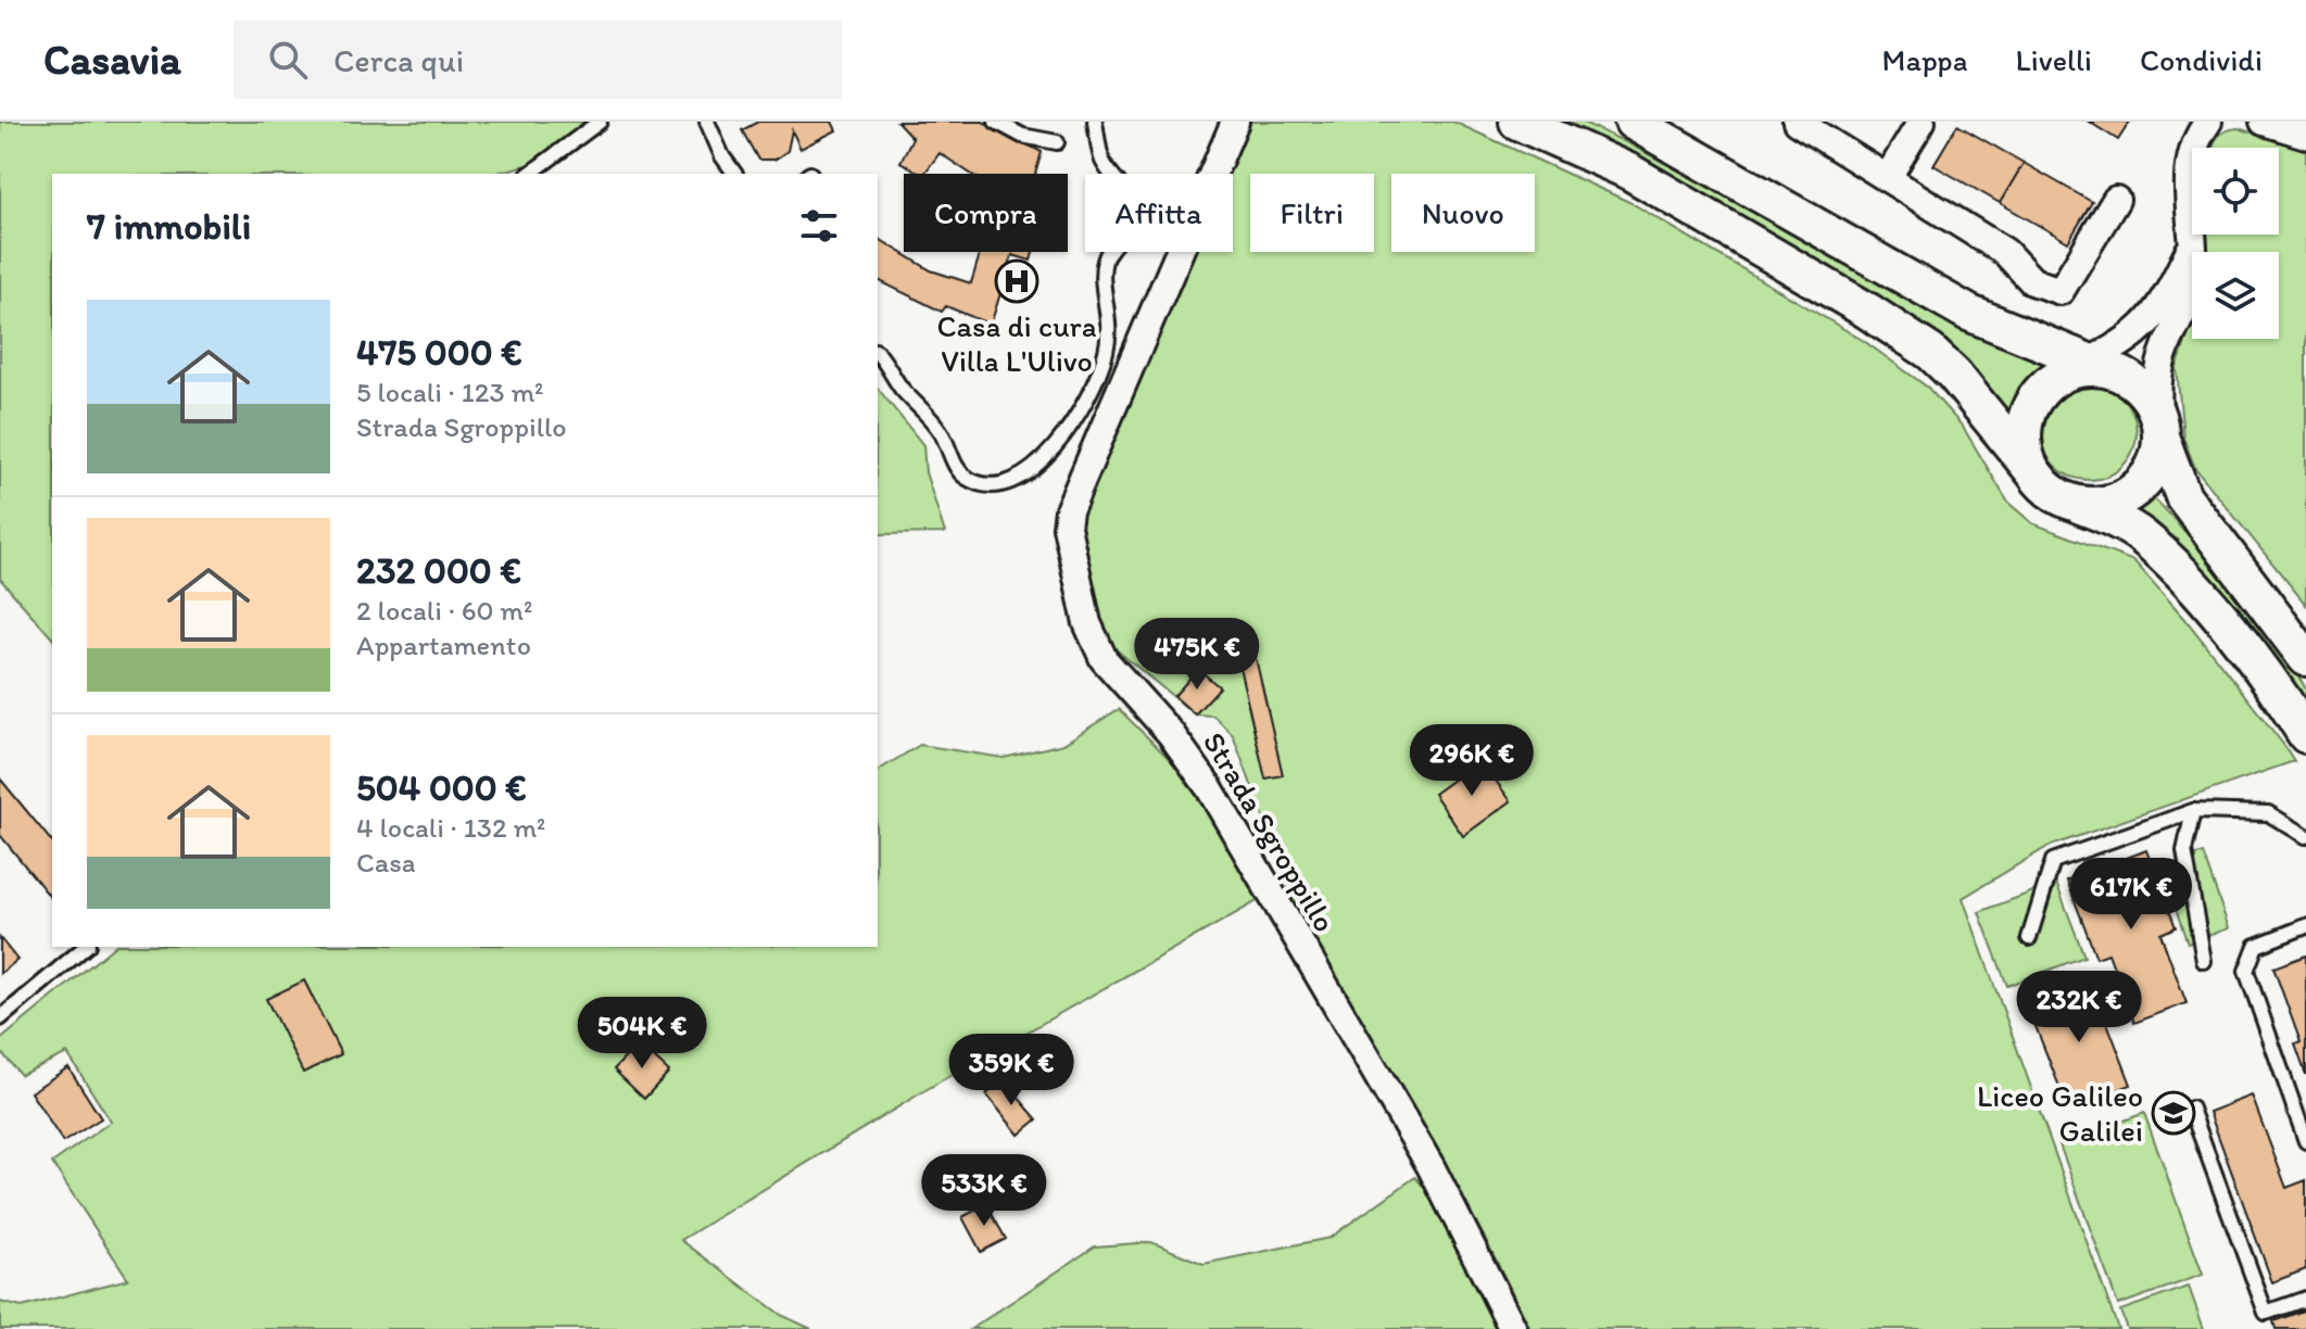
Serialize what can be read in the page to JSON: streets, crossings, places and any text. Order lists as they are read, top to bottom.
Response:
{
  "streets": {
    "street": ["Strada Sgroppillo"]
  },
  "places": {
    "hospital": ["Casa di cura Villa L'Ulivo"],
    "school or university": ["Liceo Galileo Galilei"]
  },
  "page": {
    "header": "Casavia",
    "search": "Cerca qui",
    "nav": ["Mappa", "Livelli", "Condividi"],
    "chip": [
      "Compra",
      "Affitta",
      "Filtri",
      "Nuovo"
    ],
    "heading": "7 immobili",
    "list": [
      {
        "name": "475 000 €",
        "note": "5 locali · 123 m² · Strada Sgroppillo"
      },
      {
        "name": "232 000 €",
        "note": "2 locali · 60 m² · Appartamento"
      },
      {
        "name": "504 000 €",
        "note": "4 locali · 132 m² · Casa"
      }
    ],
    "price": [
      "475K €",
      "296K €",
      "617K €",
      "232K €",
      "504K €",
      "359K €",
      "533K €"
    ]
  }
}
